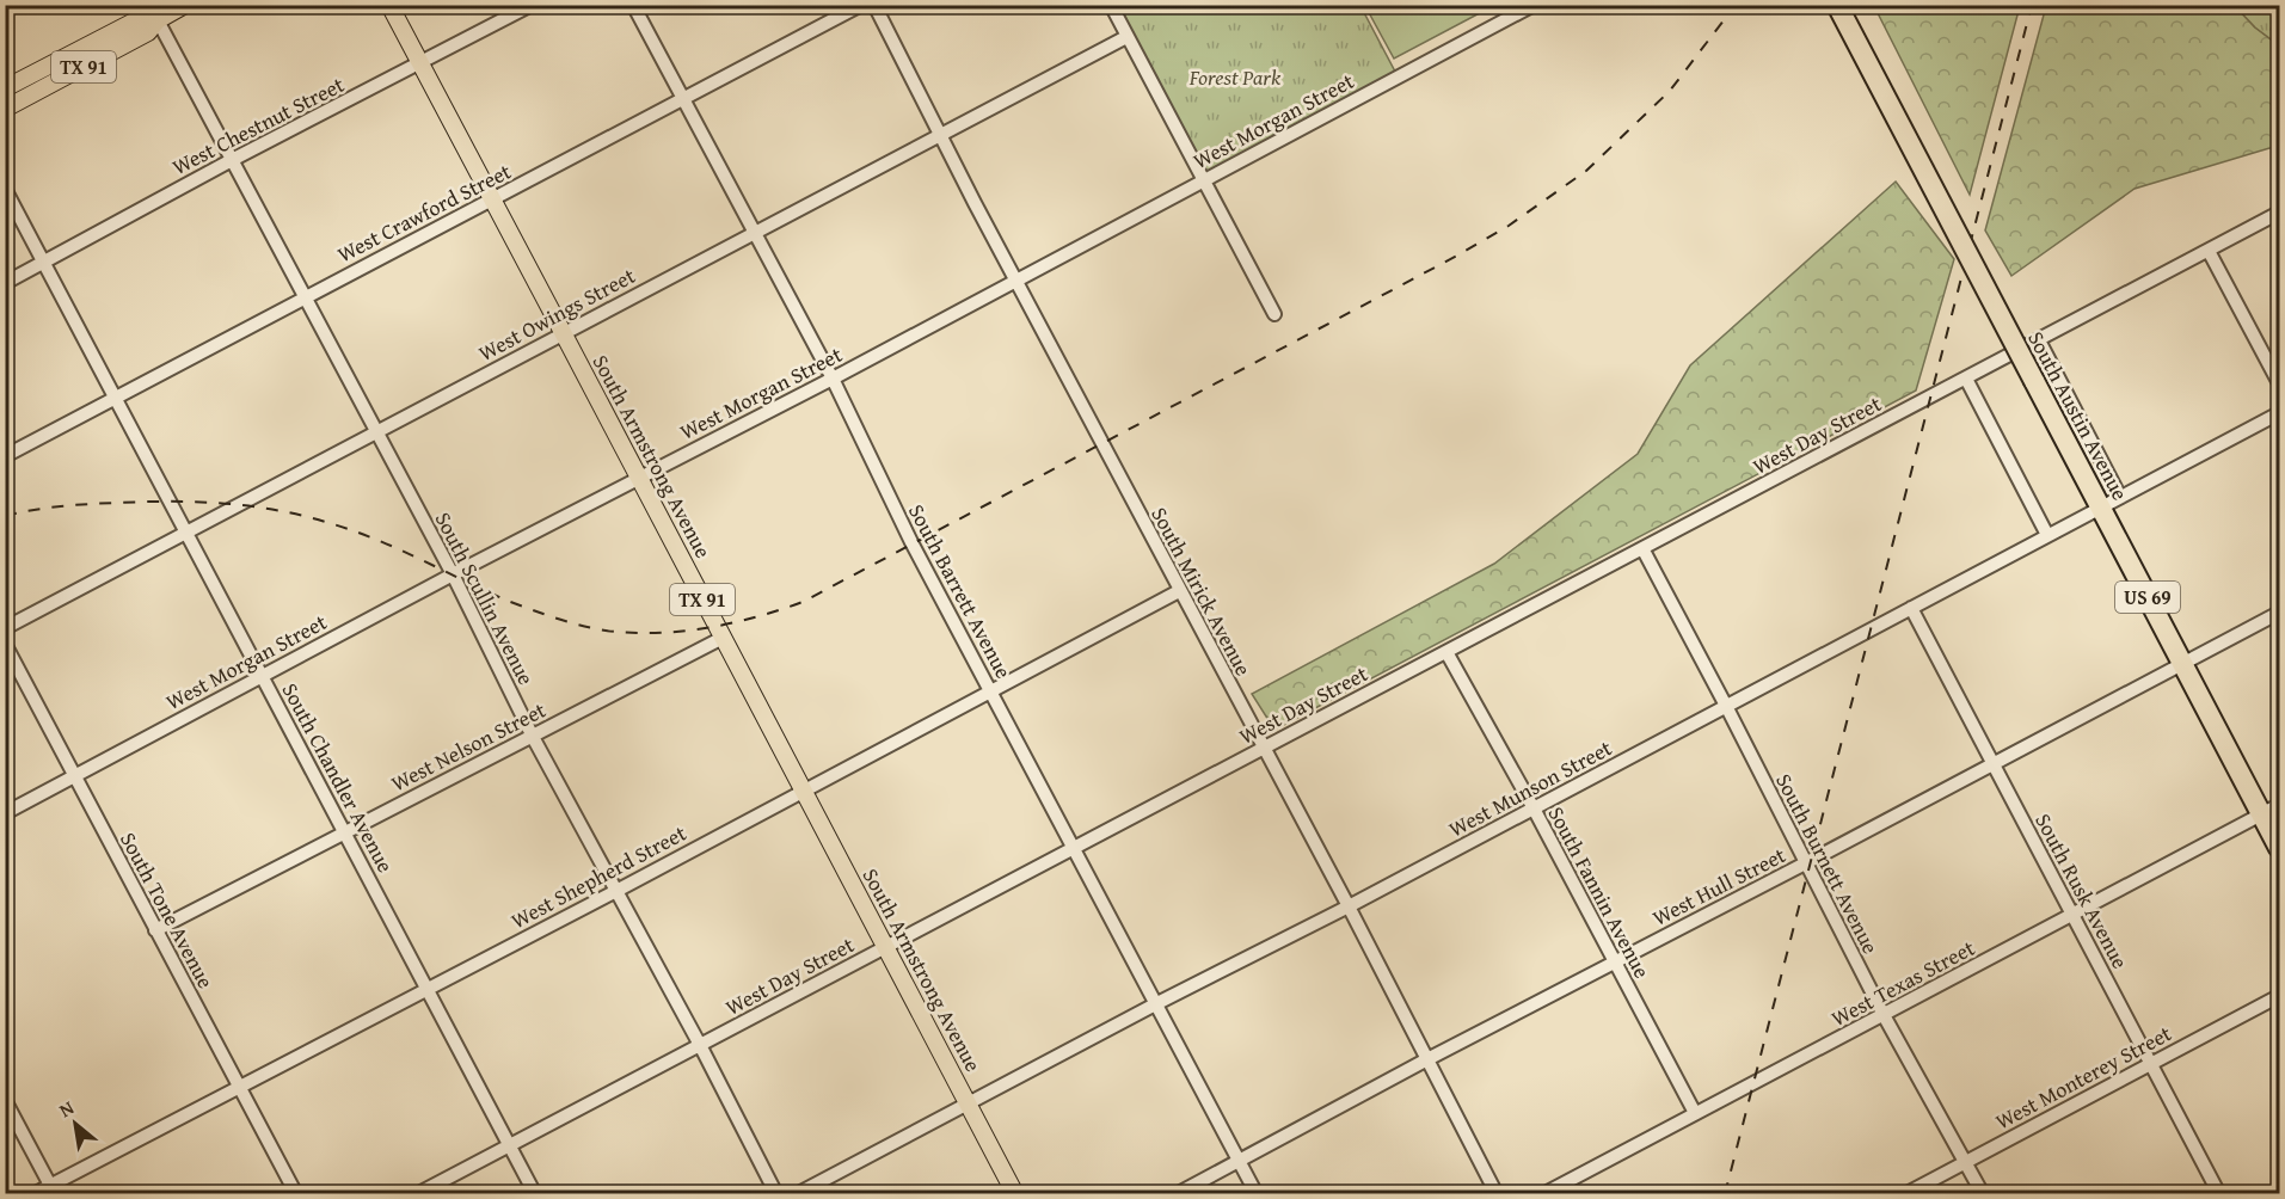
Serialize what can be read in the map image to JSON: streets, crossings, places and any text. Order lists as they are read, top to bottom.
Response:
{
  "streets": {
    "highway": ["South Austin Avenue", "US 69"],
    "main road": ["TX 91", "South Armstrong Avenue"],
    "street": [
      "West Morgan Street",
      "West Chestnut Street",
      "West Crawford Street",
      "West Owings Street",
      "West Day Street",
      "South Barrett Avenue",
      "South Mirick Avenue",
      "South Scullin Avenue",
      "West Nelson Street",
      "South Chandler Avenue",
      "West Munson Street",
      "South Burnett Avenue",
      "West Shepherd Street",
      "West Hull Street",
      "South Rusk Avenue",
      "South Fannin Avenue",
      "South Tone Avenue",
      "West Texas Street",
      "West Monterey Street"
    ]
  },
  "crossings": [
    ["TX 91", "South Scullin Avenue"],
    ["West Morgan Street", "South Armstrong Avenue"],
    ["West Morgan Street", "South Barrett Avenue"],
    ["West Morgan Street", "South Mirick Avenue"],
    ["West Morgan Street", "South Scullin Avenue"],
    ["West Morgan Street", "South Chandler Avenue"],
    ["West Morgan Street", "South Tone Avenue"],
    ["West Chestnut Street", "South Armstrong Avenue"],
    ["West Chestnut Street", "South Scullin Avenue"],
    ["West Chestnut Street", "South Chandler Avenue"],
    ["West Crawford Street", "South Armstrong Avenue"],
    ["West Crawford Street", "South Barrett Avenue"],
    ["West Crawford Street", "South Scullin Avenue"],
    ["West Crawford Street", "South Chandler Avenue"],
    ["West Owings Street", "South Armstrong Avenue"],
    ["West Owings Street", "South Barrett Avenue"],
    ["West Owings Street", "South Mirick Avenue"],
    ["West Owings Street", "South Scullin Avenue"],
    ["West Owings Street", "South Chandler Avenue"],
    ["South Austin Avenue", "West Munson Street"],
    ["South Austin Avenue", "West Hull Street"],
    ["South Austin Avenue", "West Texas Street"],
    ["West Day Street", "South Armstrong Avenue"],
    ["West Day Street", "South Barrett Avenue"],
    ["West Day Street", "South Mirick Avenue"],
    ["West Day Street", "South Scullin Avenue"],
    ["West Day Street", "South Chandler Avenue"],
    ["West Day Street", "South Burnett Avenue"],
    ["West Day Street", "South Fannin Avenue"],
    ["South Armstrong Avenue", "West Nelson Street"],
    ["South Armstrong Avenue", "West Munson Street"],
    ["South Armstrong Avenue", "West Shepherd Street"],
    ["South Barrett Avenue", "West Munson Street"],
    ["South Barrett Avenue", "West Shepherd Street"],
    ["South Barrett Avenue", "West Hull Street"],
    ["South Mirick Avenue", "West Munson Street"],
    ["South Mirick Avenue", "West Shepherd Street"],
    ["South Mirick Avenue", "West Hull Street"],
    ["South Scullin Avenue", "West Nelson Street"],
    ["South Scullin Avenue", "West Shepherd Street"],
    ["West Nelson Street", "South Chandler Avenue"],
    ["West Nelson Street", "South Tone Avenue"],
    ["South Chandler Avenue", "West Shepherd Street"],
    ["West Munson Street", "South Burnett Avenue"],
    ["West Munson Street", "South Rusk Avenue"],
    ["West Munson Street", "South Fannin Avenue"],
    ["South Burnett Avenue", "West Hull Street"],
    ["South Burnett Avenue", "West Texas Street"],
    ["South Burnett Avenue", "West Monterey Street"],
    ["West Shepherd Street", "South Tone Avenue"],
    ["West Hull Street", "South Rusk Avenue"],
    ["West Hull Street", "South Fannin Avenue"],
    ["South Rusk Avenue", "West Texas Street"],
    ["South Rusk Avenue", "West Monterey Street"],
    ["South Fannin Avenue", "West Texas Street"]
  ],
  "parks": ["Forest Park"],
  "north": "top left"
}
